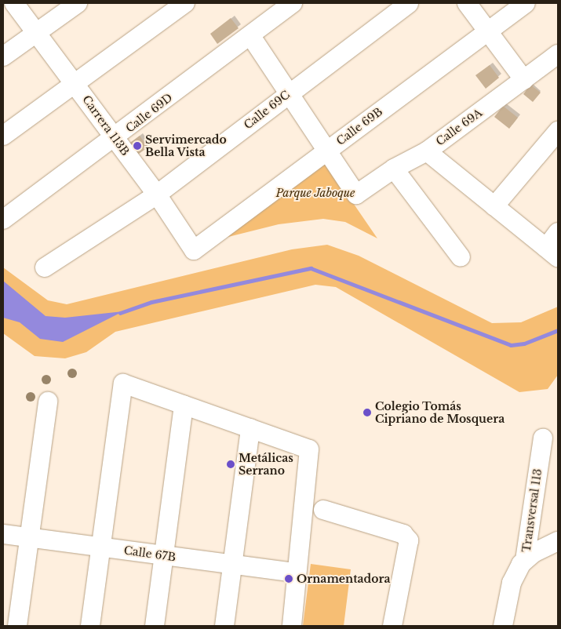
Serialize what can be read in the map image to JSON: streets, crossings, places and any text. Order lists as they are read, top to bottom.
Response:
{
  "streets": {
    "street": [
      "Calle 69C",
      "Calle 69D",
      "Carrera 113B",
      "Calle 69B",
      "Calle 69A",
      "Transversal 113",
      "Calle 67B"
    ]
  },
  "crossings": [
    ["Calle 69C", "Carrera 113B"],
    ["Calle 69D", "Carrera 113B"],
    ["Carrera 113B", "Calle 69B"],
    ["Calle 69B", "Calle 69A"]
  ],
  "parks": ["Parque Jaboque"],
  "places": [
    "Servimercado Bella Vista",
    "Colegio Tomás Cipriano de Mosquera",
    "Metálicas Serrano",
    "Ornamentadora"
  ]
}
